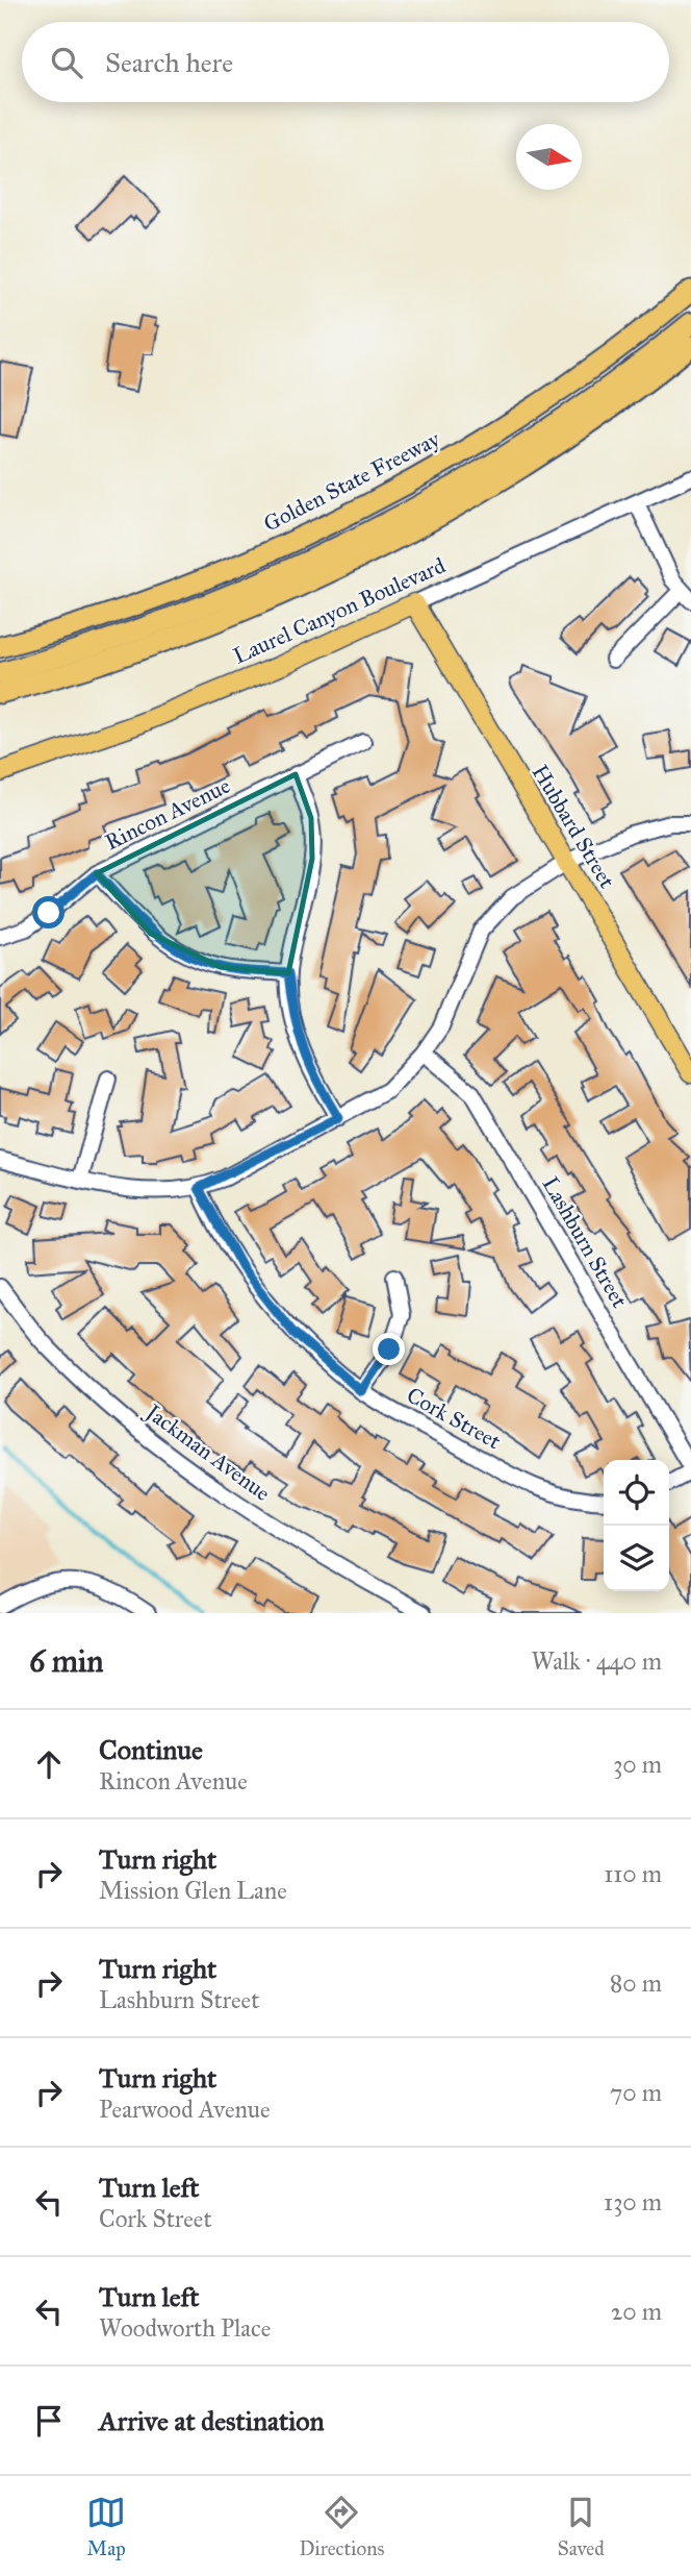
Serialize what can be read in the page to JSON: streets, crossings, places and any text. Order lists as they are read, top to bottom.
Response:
{
  "streets": {
    "highway": ["Golden State Freeway"],
    "main road": ["Laurel Canyon Boulevard", "Hubbard Street"],
    "street": [
      "Rincon Avenue",
      "Lashburn Street",
      "Cork Street",
      "Jackman Avenue"
    ]
  },
  "crossings": [
    ["Laurel Canyon Boulevard", "Hubbard Street"]
  ],
  "north": "right",
  "page": {
    "search": "Search here",
    "heading": ["6 min", "Walk · 440 m"],
    "list": [
      ["Continue", "Rincon Avenue", "30 m"],
      ["Turn right", "Mission Glen Lane", "110 m"],
      ["Turn right", "Lashburn Street", "80 m"],
      ["Turn right", "Pearwood Avenue", "70 m"],
      ["Turn left", "Cork Street", "130 m"],
      ["Turn left", "Woodworth Place", "20 m"],
      "Arrive at destination"
    ],
    "nav": ["Map", "Directions", "Saved"]
  }
}
